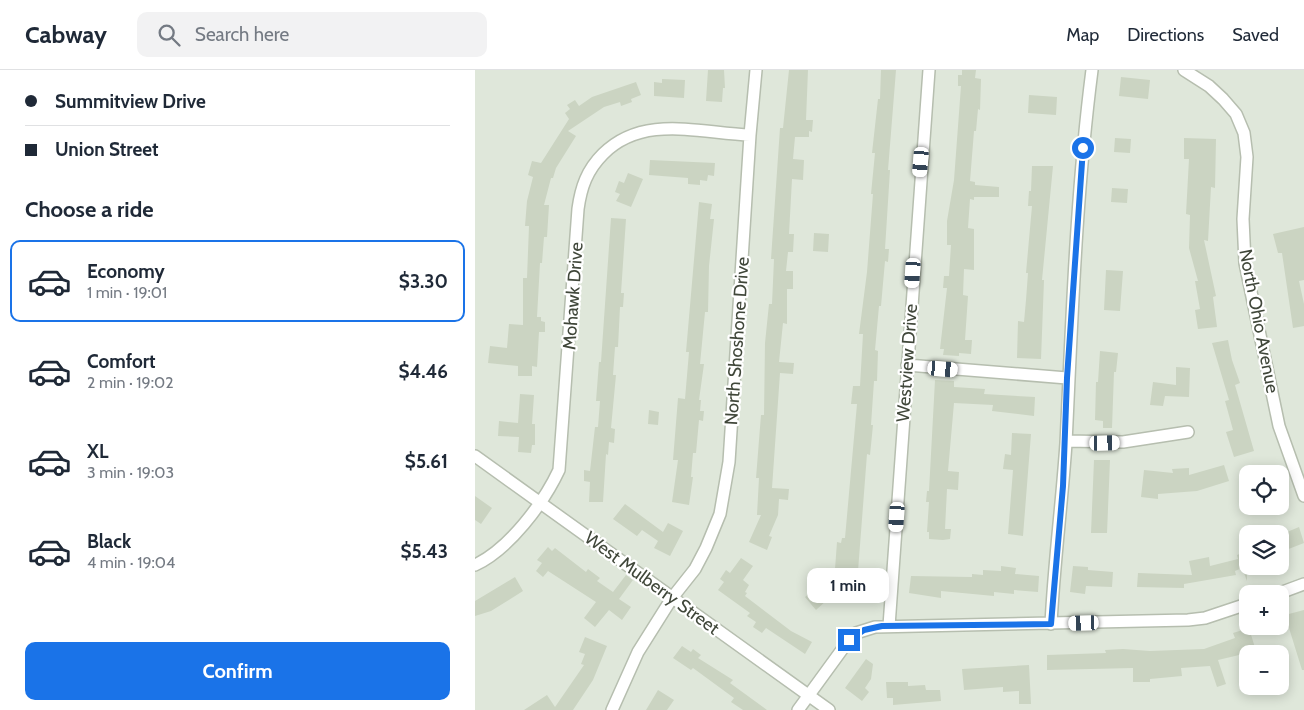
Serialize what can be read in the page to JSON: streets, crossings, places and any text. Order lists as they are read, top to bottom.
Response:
{
  "streets": {
    "street": [
      "Mohawk Drive",
      "North Ohio Avenue",
      "North Shoshone Drive",
      "Westview Drive",
      "West Mulberry Street"
    ]
  },
  "crossings": [
    ["Mohawk Drive", "North Shoshone Drive"],
    ["Mohawk Drive", "West Mulberry Street"],
    ["North Shoshone Drive", "West Mulberry Street"]
  ],
  "page": {
    "header": "Cabway",
    "search": "Search here",
    "nav": ["Map", "Directions", "Saved"],
    "banner": ["Summitview Drive", "Union Street"],
    "heading": "Choose a ride",
    "list": [
      {
        "name": "Economy",
        "note": "1 min · 19:01",
        "value": "$3.30"
      },
      {
        "name": "Comfort",
        "note": "2 min · 19:02",
        "value": "$4.46"
      },
      {
        "name": "XL",
        "note": "3 min · 19:03",
        "value": "$5.61"
      },
      {
        "name": "Black",
        "note": "4 min · 19:04",
        "value": "$5.43"
      }
    ],
    "map_buttons": ["+", "−"],
    "bubble": "1 min",
    "buttons": "Confirm"
  }
}
